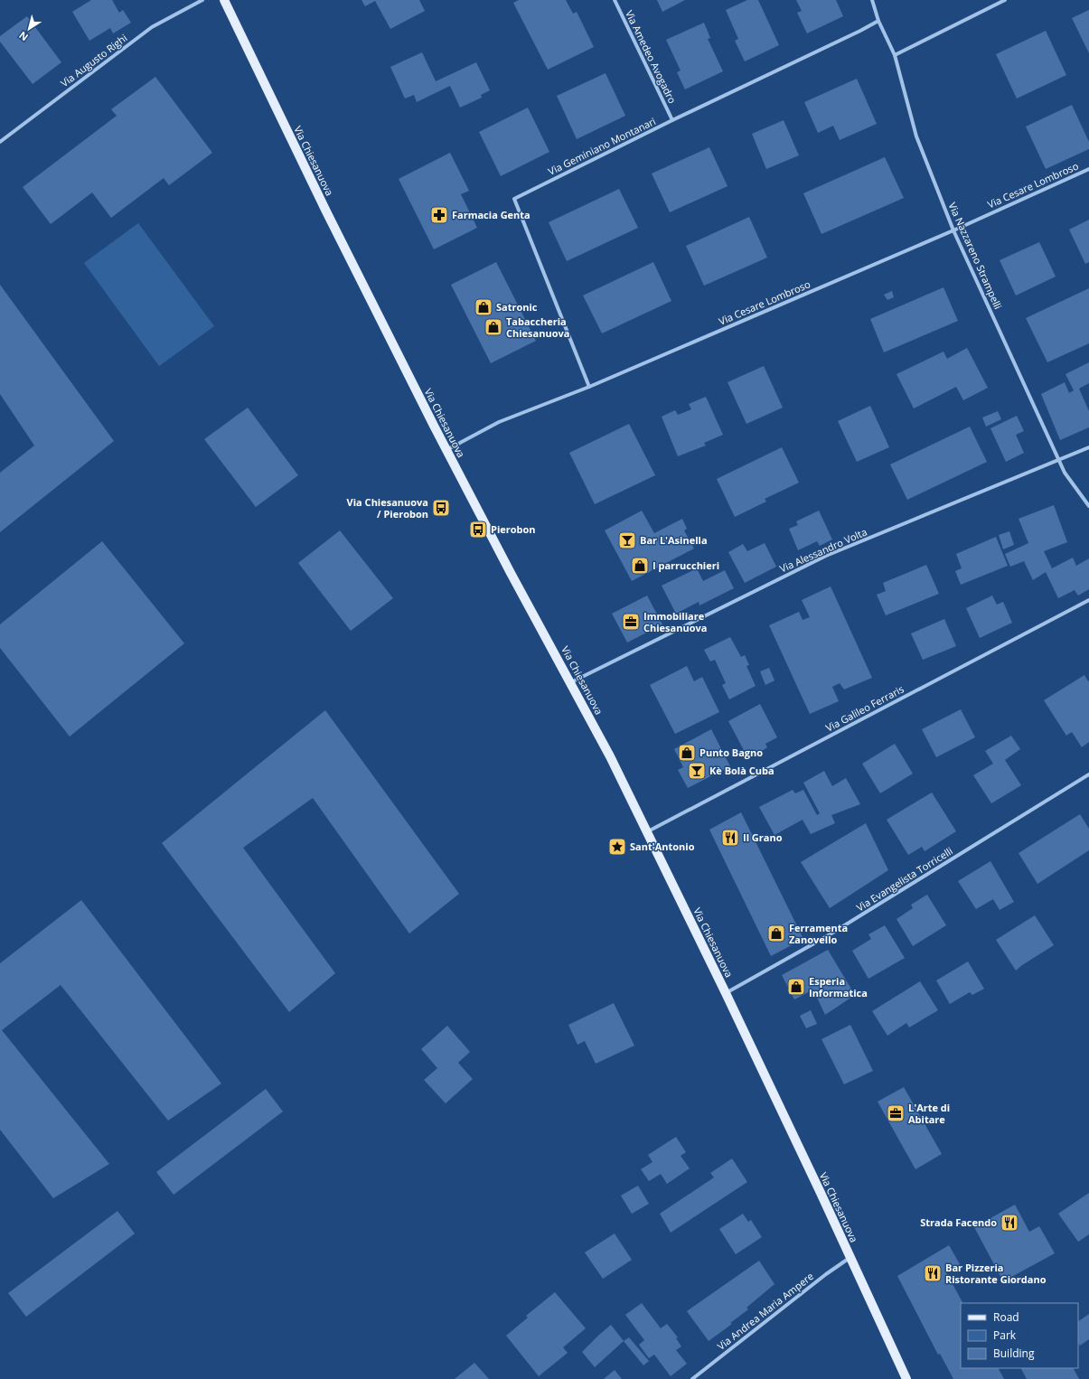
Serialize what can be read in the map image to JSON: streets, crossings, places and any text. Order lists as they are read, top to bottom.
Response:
{
  "streets": {
    "main road": ["Via Chiesanuova"],
    "street": [
      "Via Amedeo Avogadro",
      "Via Augusto Righi",
      "Via Geminiano Montanari",
      "Via Cesare Lombroso",
      "Via Nazzareno Strampelli",
      "Via Alessandro Volta",
      "Via Galileo Ferraris",
      "Via Evangelista Torricelli",
      "Via Andrea Maria Ampere"
    ]
  },
  "crossings": [
    ["Via Amedeo Avogadro", "Via Geminiano Montanari"],
    ["Via Geminiano Montanari", "Via Cesare Lombroso"],
    ["Via Geminiano Montanari", "Via Nazzareno Strampelli"],
    ["Via Chiesanuova", "Via Cesare Lombroso"],
    ["Via Chiesanuova", "Via Alessandro Volta"],
    ["Via Chiesanuova", "Via Galileo Ferraris"],
    ["Via Chiesanuova", "Via Evangelista Torricelli"],
    ["Via Chiesanuova", "Via Andrea Maria Ampere"],
    ["Via Cesare Lombroso", "Via Nazzareno Strampelli"],
    ["Via Nazzareno Strampelli", "Via Alessandro Volta"]
  ],
  "places": {
    "pharmacy": ["Farmacia Genta"],
    "shop": [
      "Satronic",
      "Tabaccheria Chiesanuova",
      "I parrucchieri",
      "Punto Bagno",
      "Ferramenta Zanovello",
      "Esperia Informatica"
    ],
    "bus stop": ["Via Chiesanuova / Pierobon", "Pierobon"],
    "bar": ["Bar L'Asinella", "Kè Bolà Cuba"],
    "office": ["Immobiliare Chiesanuova", "L'Arte di Abitare"],
    "restaurant": ["Il Grano", "Strada Facendo", "Bar Pizzeria Ristorante Giordano"],
    "place": ["Sant'Antonio"]
  },
  "legend": ["Road", "Park", "Building"],
  "north": "bottom left"
}
